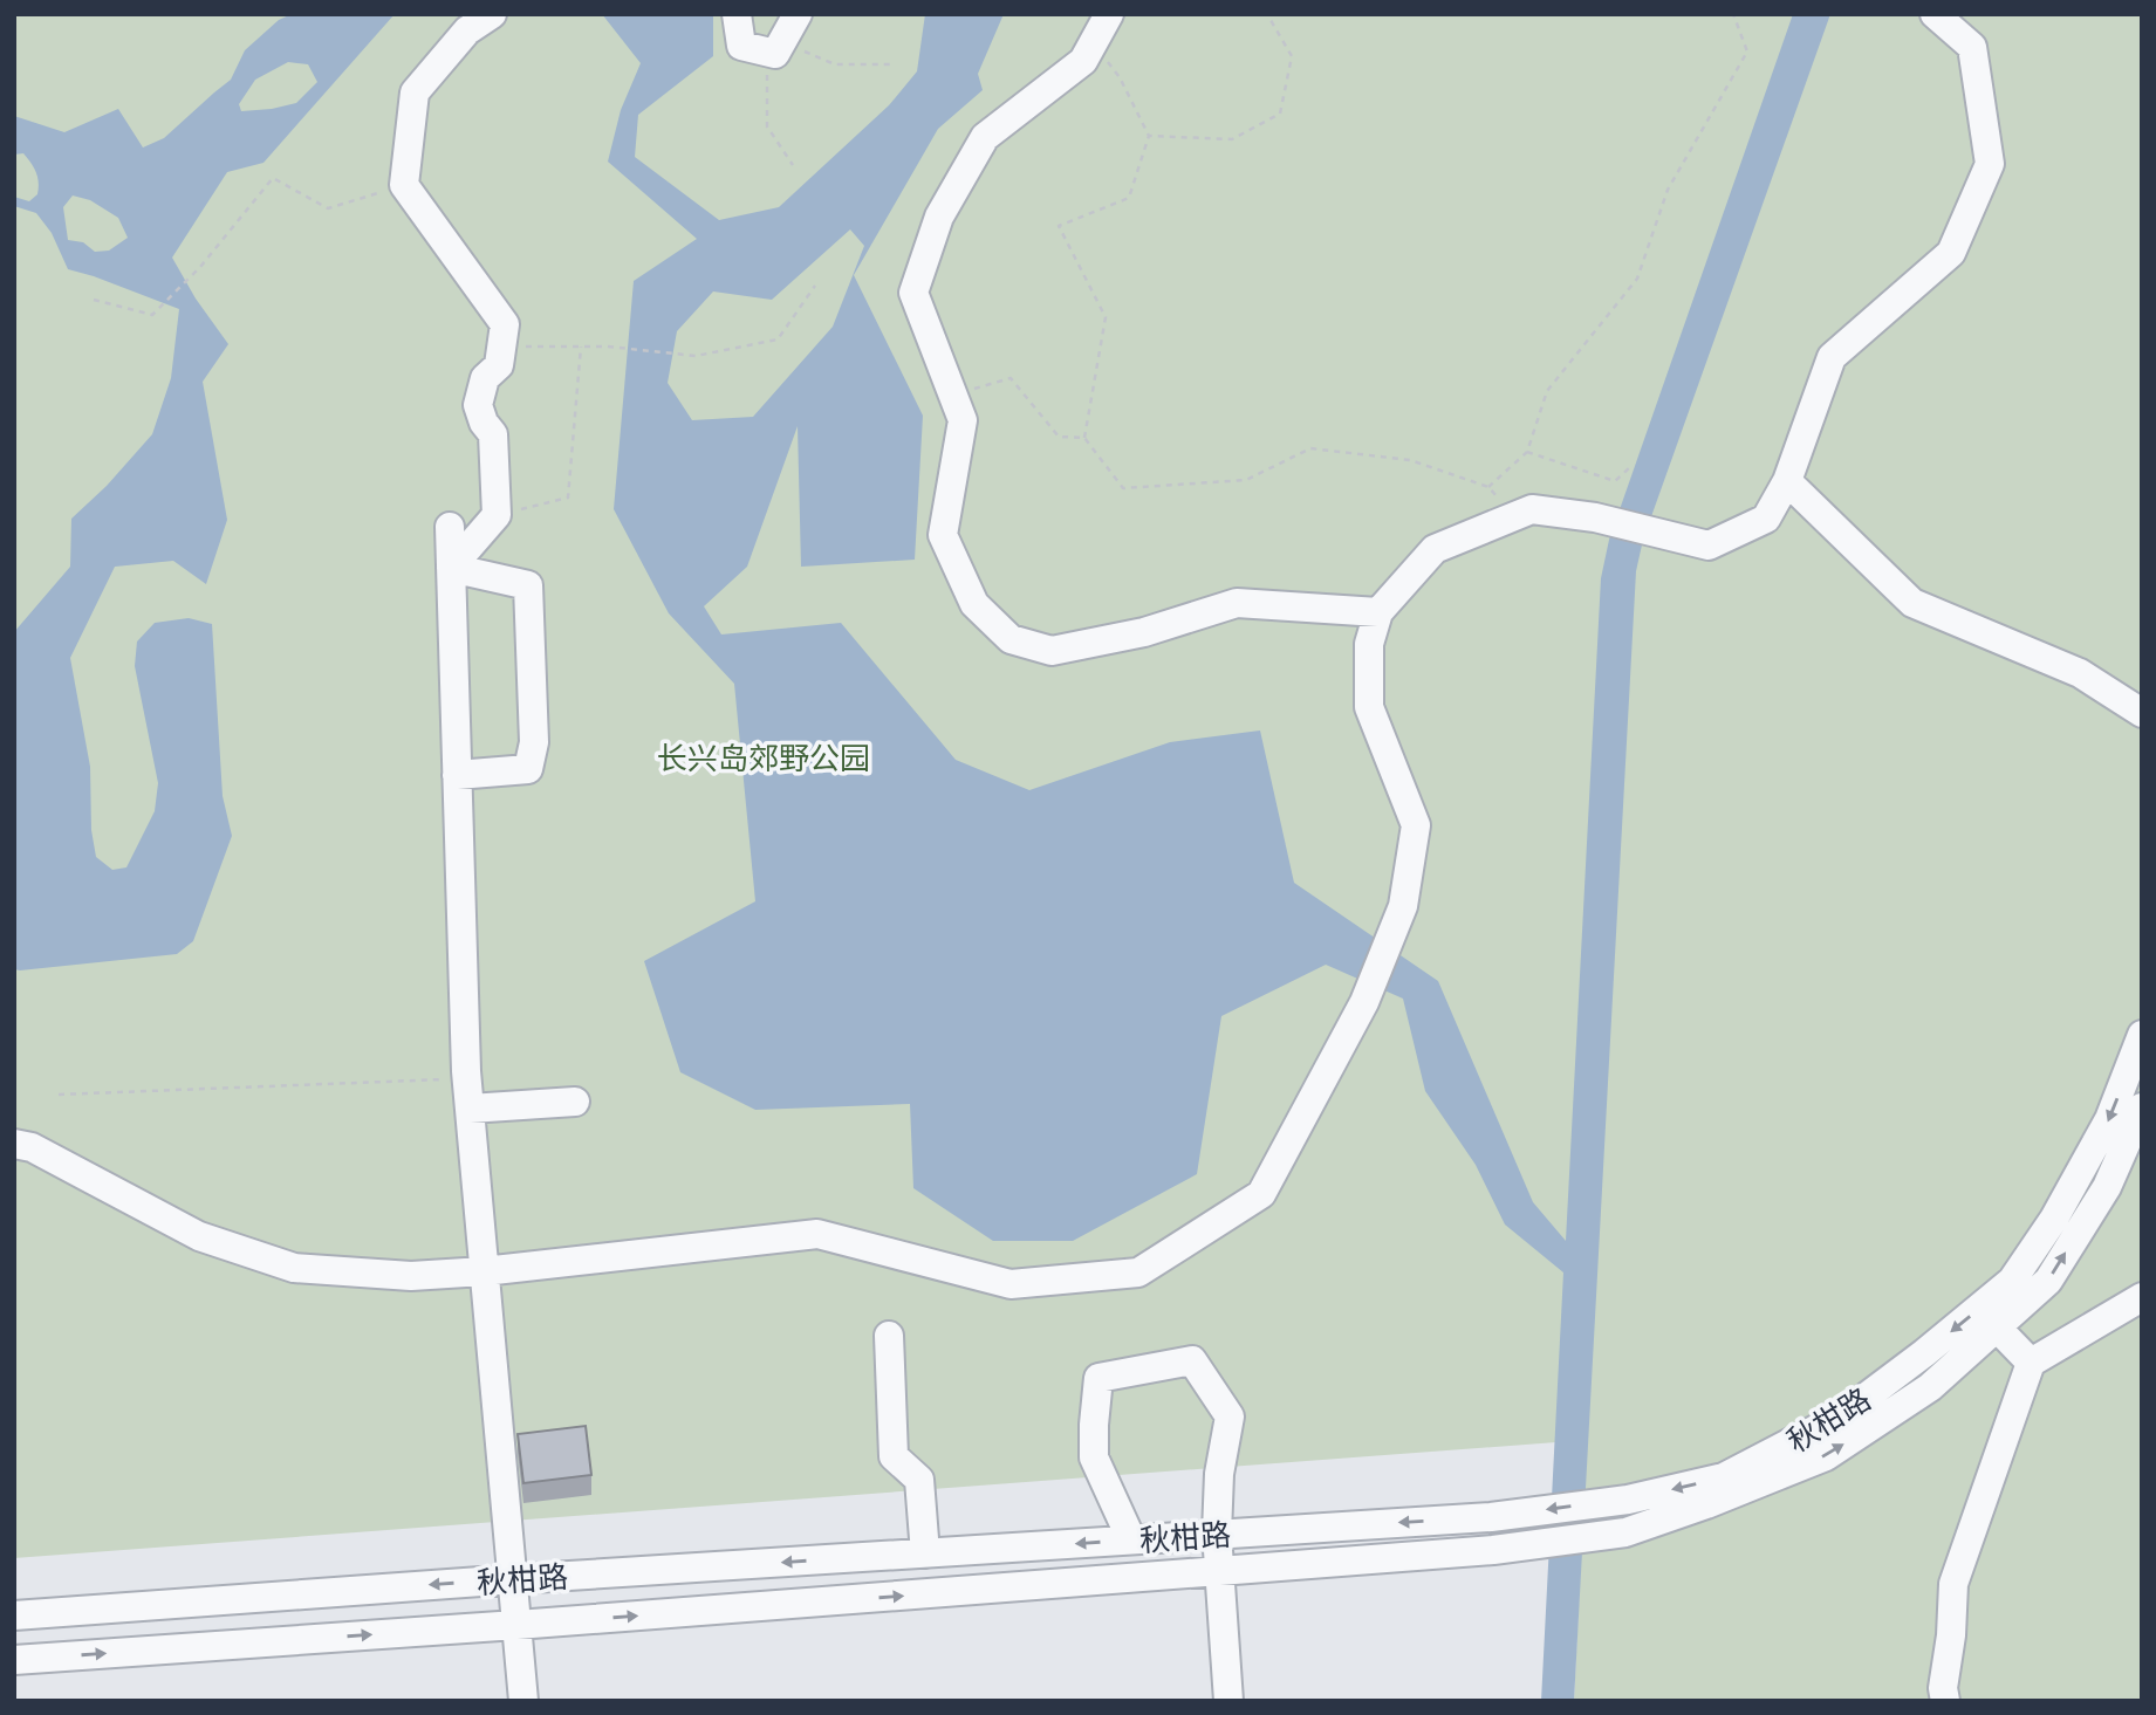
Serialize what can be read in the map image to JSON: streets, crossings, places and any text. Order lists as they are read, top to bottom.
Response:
{
  "streets": {
    "street": ["秋柑路"]
  },
  "parks": ["长兴岛郊野公园"]
}
